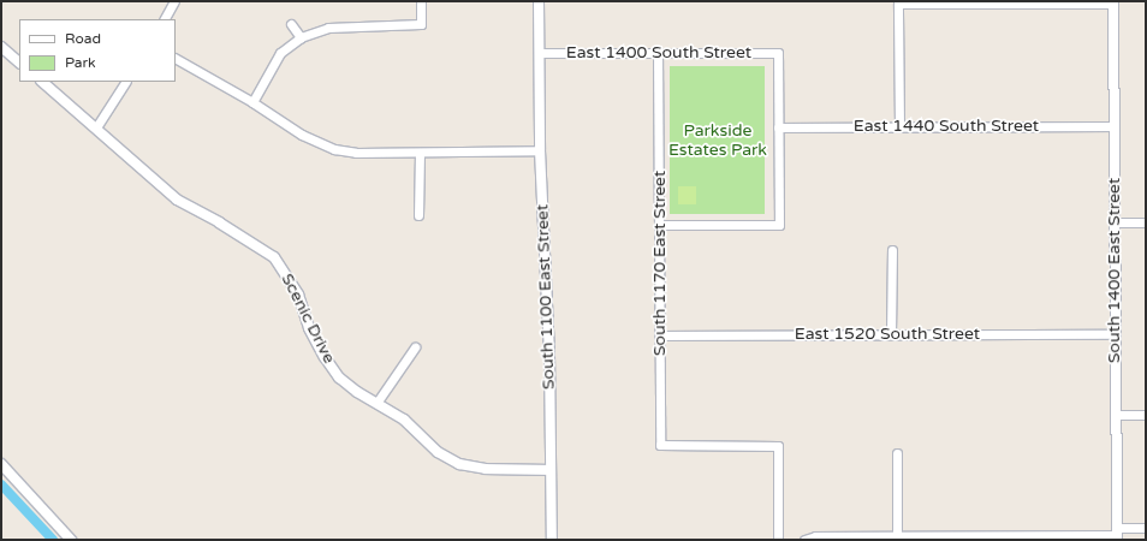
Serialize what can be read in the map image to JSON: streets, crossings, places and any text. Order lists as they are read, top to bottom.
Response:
{
  "streets": {
    "street": [
      "East 1400 South Street",
      "East 1440 South Street",
      "South 1170 East Street",
      "South 1400 East Street",
      "South 1100 East Street",
      "Scenic Drive",
      "East 1520 South Street"
    ]
  },
  "crossings": [
    ["East 1400 South Street", "East 1440 South Street"],
    ["East 1400 South Street", "South 1170 East Street"],
    ["East 1400 South Street", "South 1100 East Street"],
    ["East 1440 South Street", "South 1400 East Street"],
    ["South 1170 East Street", "East 1520 South Street"],
    ["South 1400 East Street", "East 1520 South Street"],
    ["South 1100 East Street", "Scenic Drive"]
  ],
  "parks": ["Parkside Estates Park"],
  "legend": ["Road", "Park"]
}
